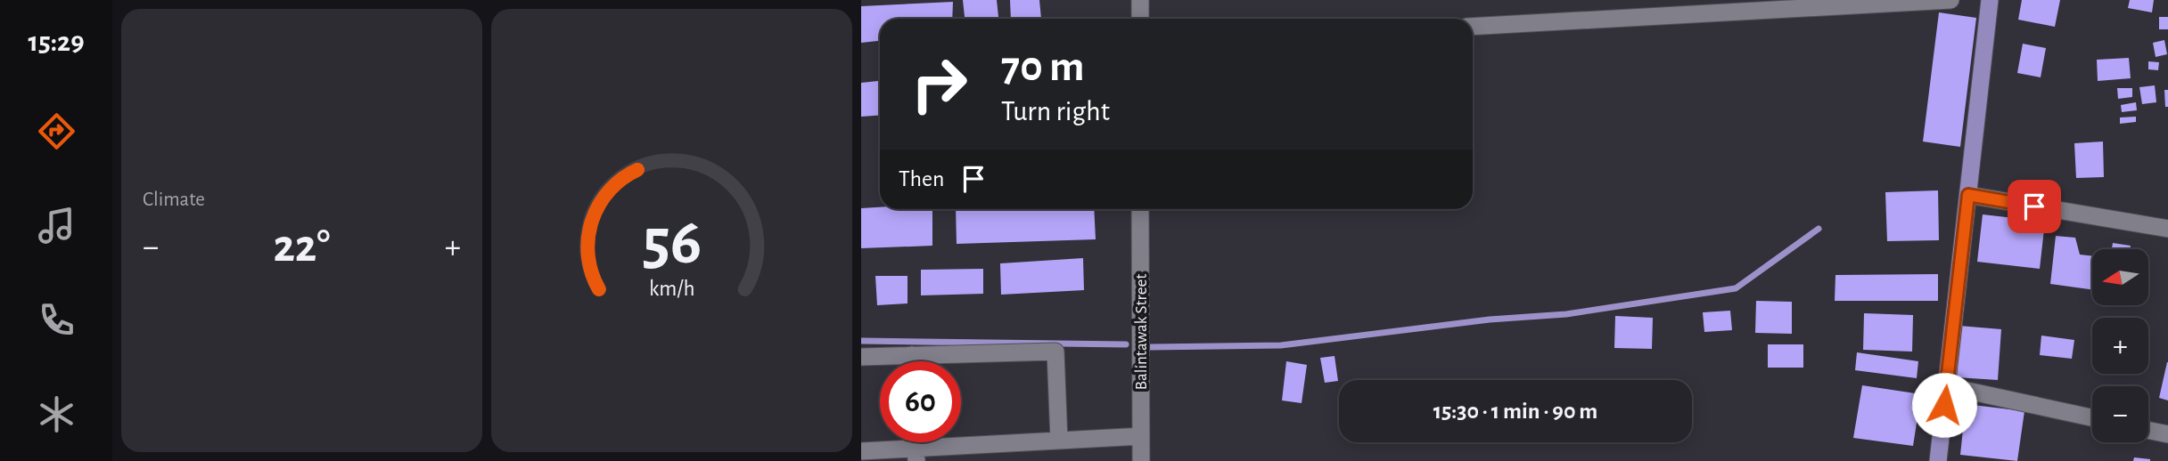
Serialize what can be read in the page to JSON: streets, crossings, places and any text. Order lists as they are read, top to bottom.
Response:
{
  "streets": {
    "street": ["Balintawak Street"]
  },
  "north": "left",
  "page": {
    "tabs": "15:29",
    "tile": "Climate",
    "turn": ["70 m", "Turn right"],
    "then": "Then",
    "heat": ["−", "22°", "+"],
    "map_buttons": ["+", "−"],
    "limit": "60",
    "trip": "15:30 · 1 min · 90 m",
    "gauge": ["56", "km/h"]
  }
}
